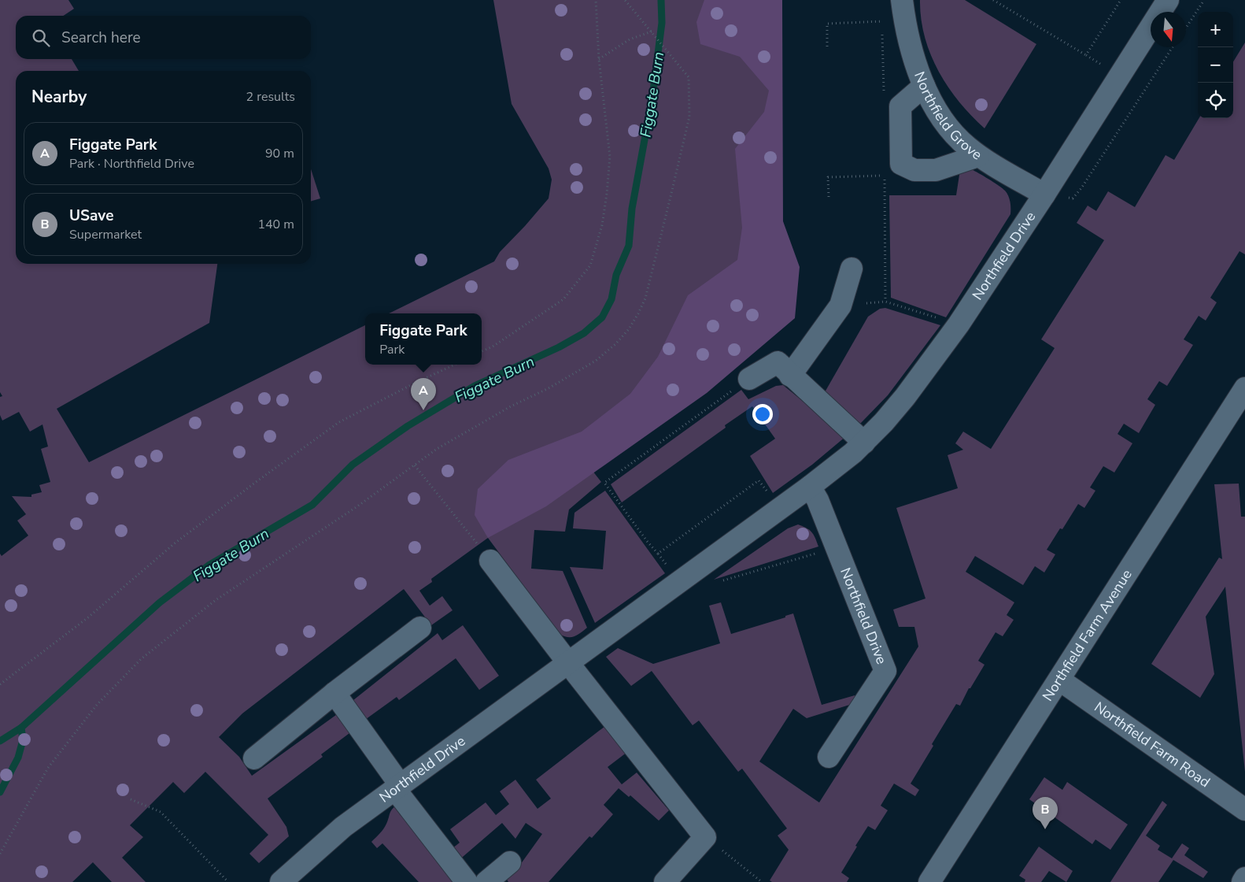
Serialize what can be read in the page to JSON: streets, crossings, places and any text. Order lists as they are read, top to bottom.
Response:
{
  "streets": {
    "street": [
      "Northfield Grove",
      "Northfield Drive",
      "Northfield Farm Avenue",
      "Northfield Farm Road"
    ]
  },
  "crossings": [
    ["Northfield Grove", "Northfield Drive"],
    ["Northfield Farm Avenue", "Northfield Farm Road"]
  ],
  "water": ["Figgate Burn"],
  "north": "bottom",
  "page": {
    "map_buttons": ["+", "−"],
    "search": "Search here",
    "heading": ["Nearby", "2 results"],
    "list": [
      {
        "mark": "A",
        "name": "Figgate Park",
        "note": "Park · Northfield Drive",
        "value": "90 m"
      },
      {
        "mark": "B",
        "name": "USave",
        "note": "Supermarket",
        "value": "140 m"
      }
    ],
    "popup": ["Figgate Park", "Park"],
    "pins": ["A", "B"]
  }
}
